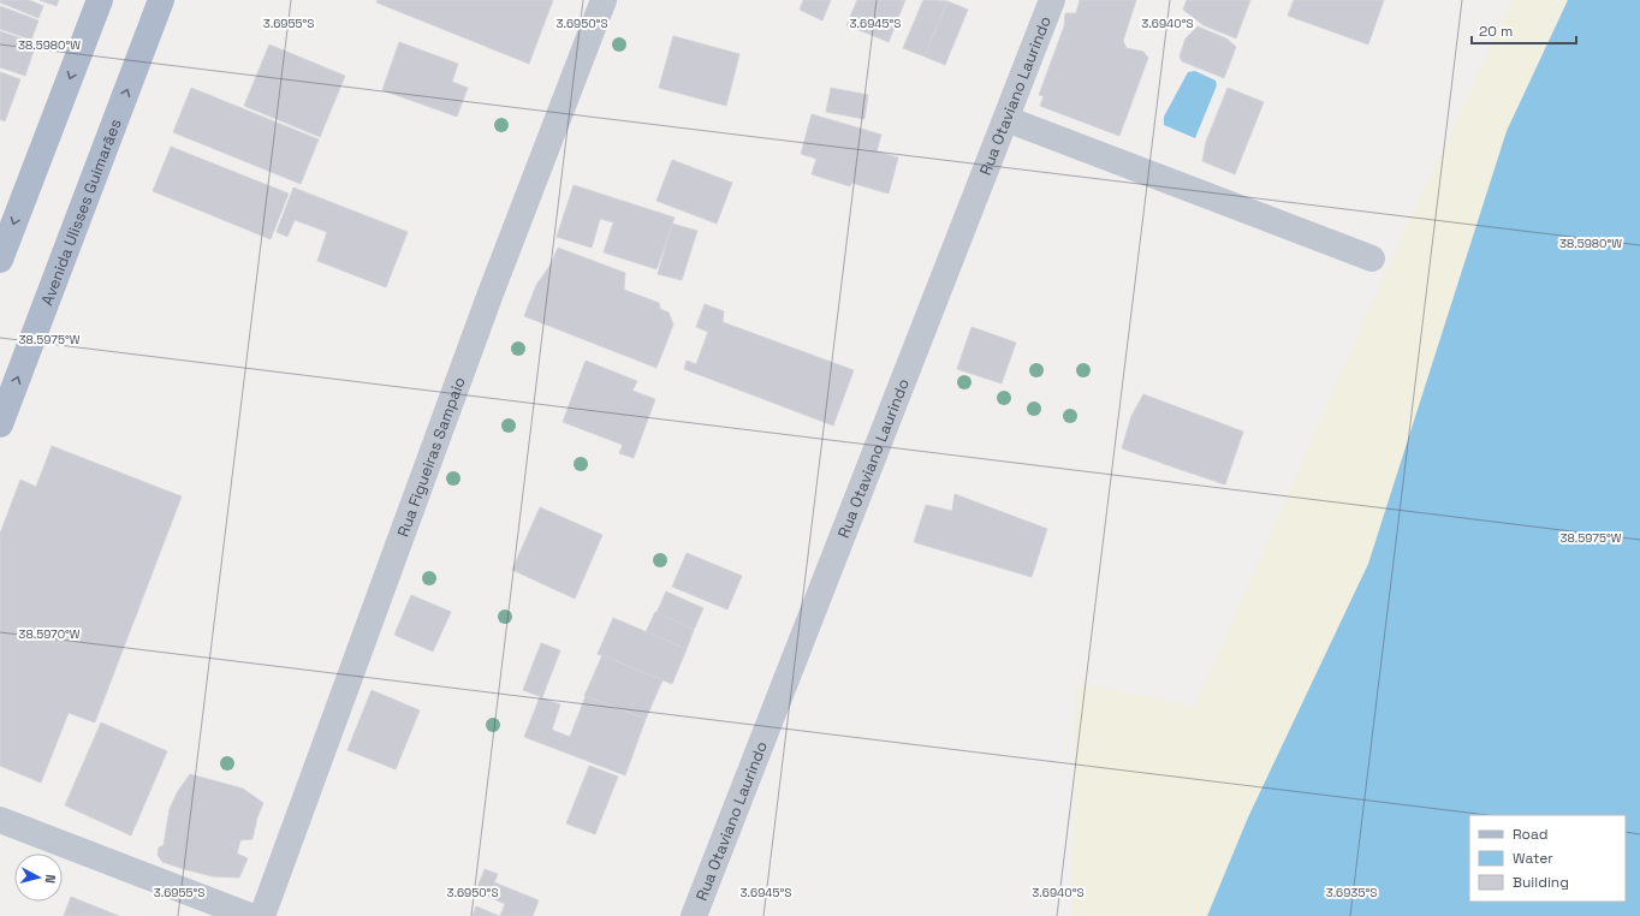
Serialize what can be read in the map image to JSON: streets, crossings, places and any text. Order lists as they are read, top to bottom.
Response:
{
  "streets": {
    "main road": ["Avenida Ulisses Guimarães"],
    "street": ["Rua Otaviano Laurindo", "Rua Figueiras Sampaio"]
  },
  "legend": ["Road", "Water", "Building"],
  "scale_bar": "20 m",
  "north": "right",
  "coordinates": [
    "3.6955°S",
    "3.6950°S",
    "3.6945°S",
    "3.6940°S",
    "38.5980°W",
    "38.5975°W",
    "38.5970°W",
    "3.6935°S"
  ]
}
